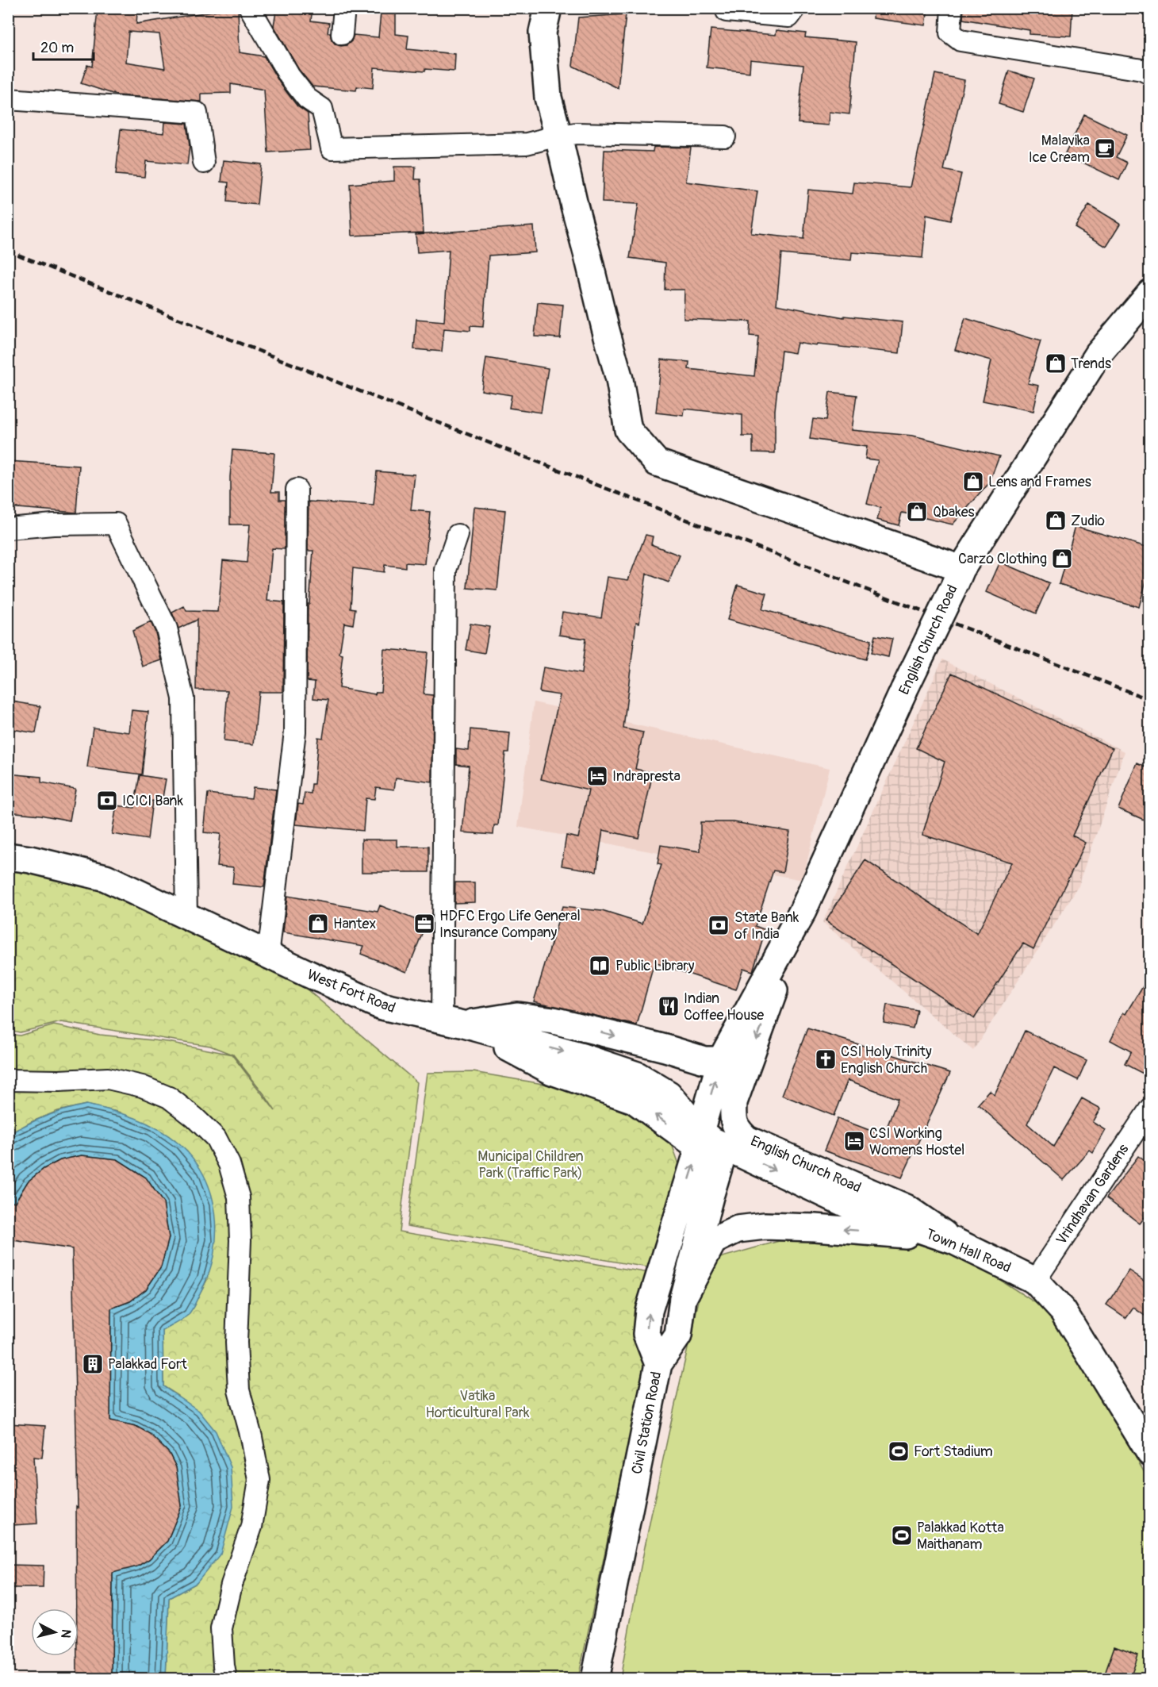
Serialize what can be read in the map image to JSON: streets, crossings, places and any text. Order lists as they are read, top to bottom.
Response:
{
  "streets": {
    "main road": [
      "English Church Road",
      "West Fort Road",
      "Town Hall Road",
      "Civil Station Road"
    ],
    "street": ["Vrindhavan Gardens"]
  },
  "crossings": [
    ["English Church Road", "Town Hall Road"],
    ["English Church Road", "Civil Station Road"],
    ["West Fort Road", "Town Hall Road"],
    ["Vrindhavan Gardens", "Town Hall Road"],
    ["Town Hall Road", "Civil Station Road"]
  ],
  "parks": ["Municipal Children Park (Traffic Park)", "Vatika Horticultural Park"],
  "places": {
    "cafe": ["Malavika Ice Cream"],
    "shop": [
      "Trends",
      "Lens and Frames",
      "Qbakes",
      "Zudio",
      "Carzo Clothing",
      "Hantex"
    ],
    "hotel": ["Indrapresta", "CSI Working Womens Hostel"],
    "bank": ["ICICI Bank", "State Bank of India"],
    "office": ["HDFC Ergo Life General Insurance Company"],
    "library": ["Public Library"],
    "restaurant": ["Indian Coffee House"],
    "church": ["CSI Holy Trinity English Church"],
    "building": ["Palakkad Fort"],
    "sports": ["Fort Stadium", "Palakkad Kotta Maithanam"]
  },
  "scale_bar": "20 m",
  "north": "right"
}
